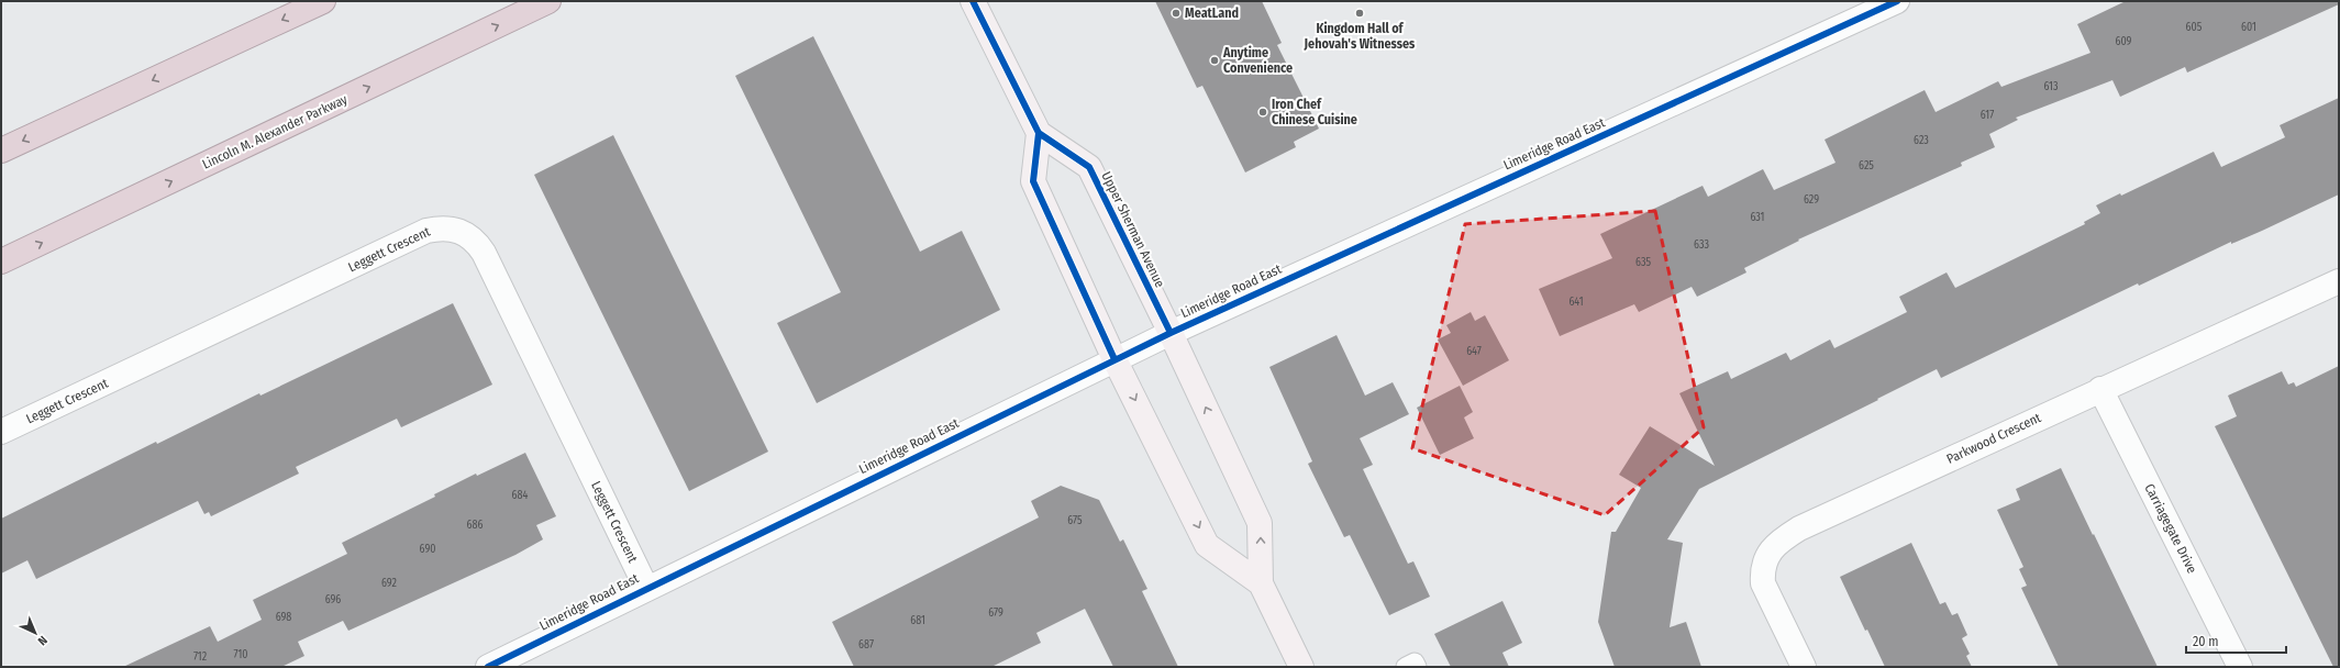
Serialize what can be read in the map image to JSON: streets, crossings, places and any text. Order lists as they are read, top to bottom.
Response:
{
  "streets": {
    "highway": ["Lincoln M. Alexander Parkway"],
    "main road": ["Upper Sherman Avenue"],
    "street": [
      "Limeridge Road East",
      "Leggett Crescent",
      "Parkwood Crescent",
      "Carriagegate Drive"
    ]
  },
  "crossings": [
    ["Limeridge Road East", "Upper Sherman Avenue"],
    ["Limeridge Road East", "Leggett Crescent"],
    ["Parkwood Crescent", "Carriagegate Drive"]
  ],
  "places": [
    "MeatLand",
    "Kingdom Hall of Jehovah's Witnesses",
    "Anytime Convenience",
    "Iron Chef Chinese Cuisine"
  ],
  "house_numbers": [
    "605",
    "601",
    "609",
    "613",
    "617",
    "623",
    "625",
    "629",
    "631",
    "633",
    "635",
    "641",
    "647",
    "684",
    "675",
    "686",
    "690",
    "692",
    "696",
    "679",
    "698",
    "681",
    "687",
    "710",
    "712"
  ],
  "scale_bar": "20 m",
  "north": "bottom right"
}
